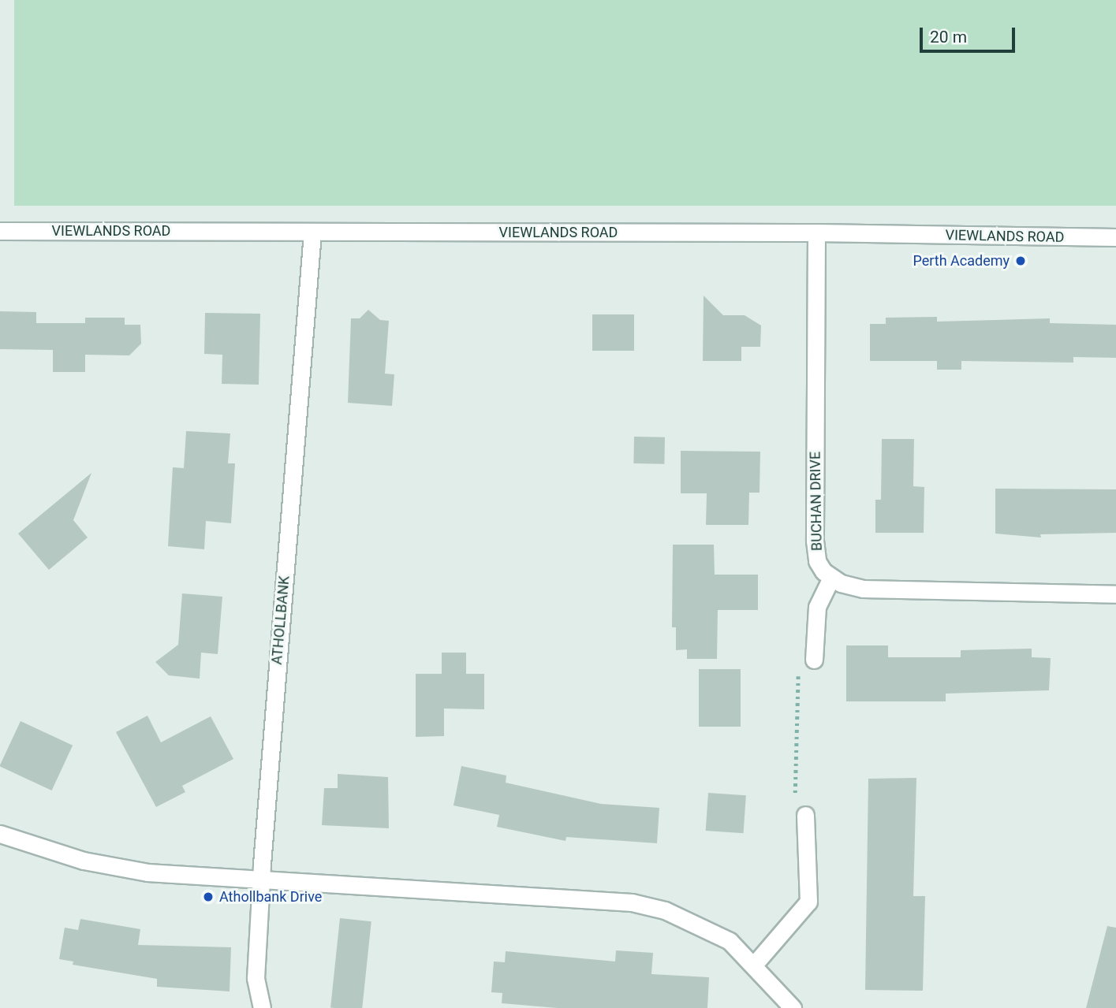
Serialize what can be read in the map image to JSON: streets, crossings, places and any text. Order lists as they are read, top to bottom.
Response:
{
  "streets": {
    "street": ["VIEWLANDS ROAD", "BUCHAN DRIVE", "ATHOLLBANK"]
  },
  "crossings": [
    ["VIEWLANDS ROAD", "BUCHAN DRIVE"],
    ["VIEWLANDS ROAD", "ATHOLLBANK"]
  ],
  "places": ["Perth Academy", "Athollbank Drive"],
  "scale_bar": "20 m"
}
